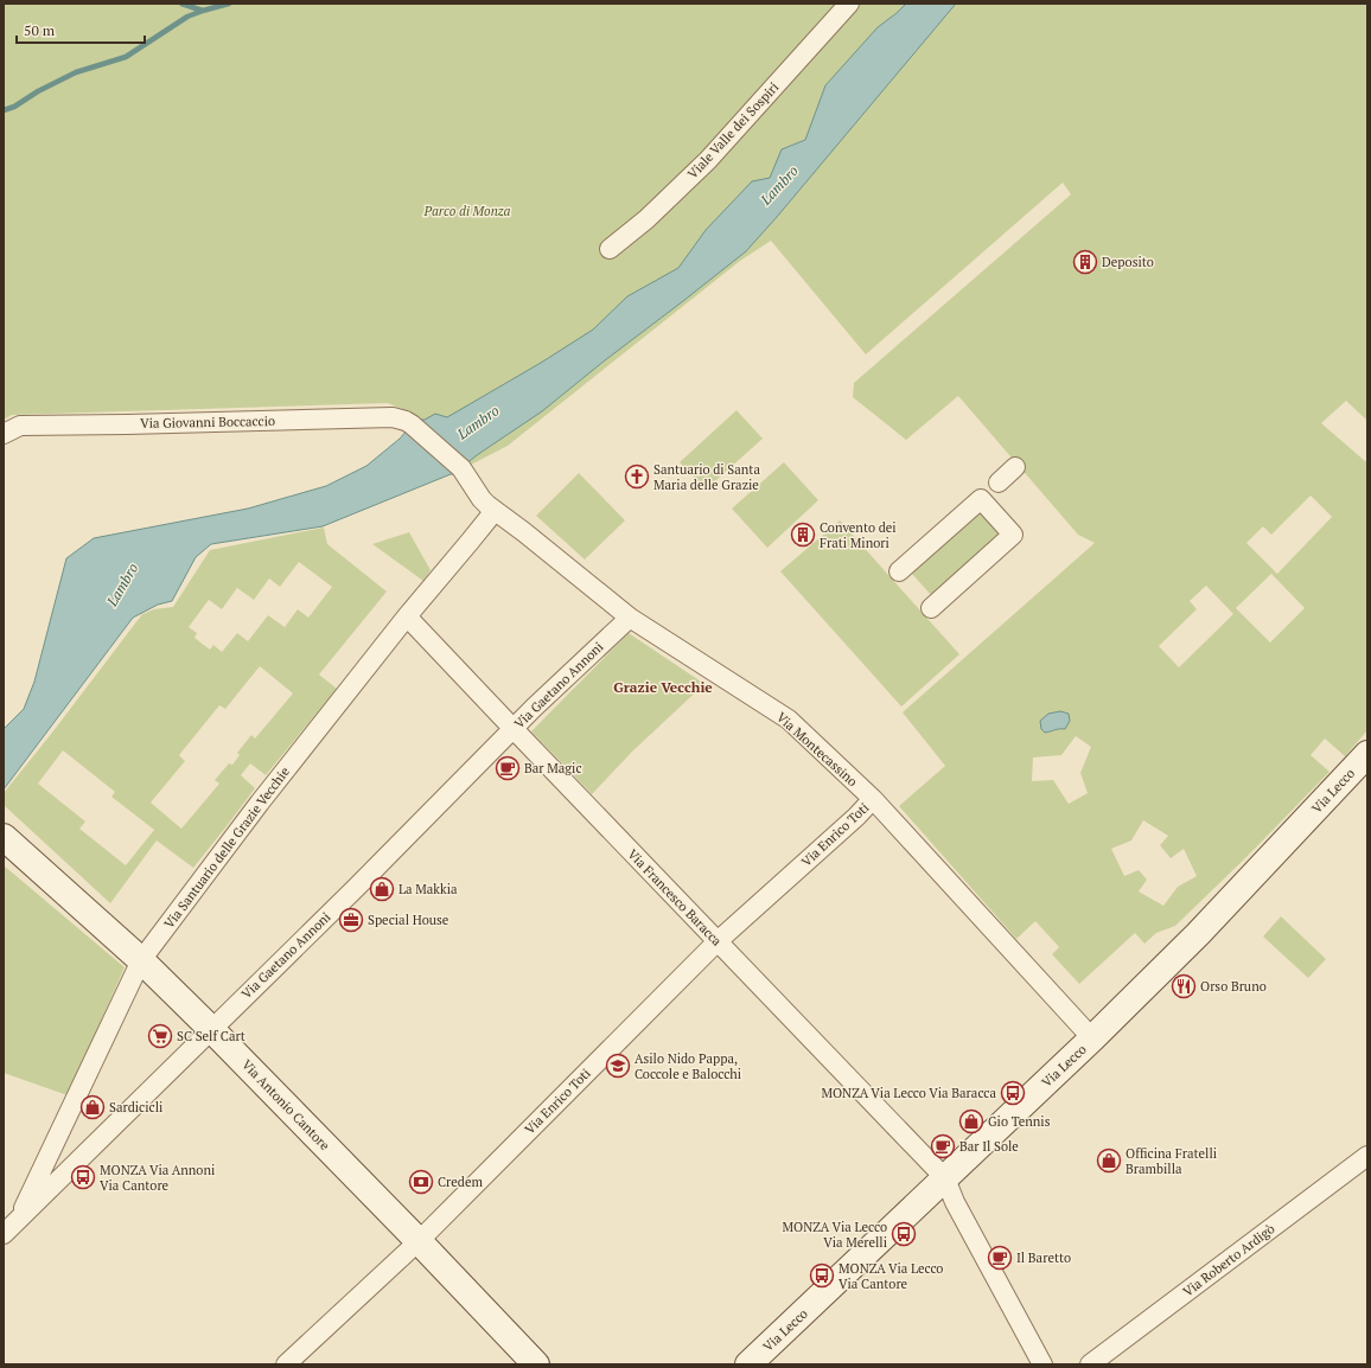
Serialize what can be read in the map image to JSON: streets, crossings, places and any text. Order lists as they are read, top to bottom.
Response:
{
  "streets": {
    "main road": ["Via Lecco", "Via Antonio Cantore"],
    "street": [
      "Viale Valle dei Sospiri",
      "Via Giovanni Boccaccio",
      "Via Gaetano Annoni",
      "Via Montecassino",
      "Via Enrico Toti",
      "Via Santuario delle Grazie Vecchie",
      "Via Francesco Baracca",
      "Via Roberto Ardigò"
    ]
  },
  "crossings": [
    ["Via Giovanni Boccaccio", "Via Montecassino"],
    ["Via Gaetano Annoni", "Via Montecassino"],
    ["Via Gaetano Annoni", "Via Santuario delle Grazie Vecchie"],
    ["Via Gaetano Annoni", "Via Francesco Baracca"],
    ["Via Gaetano Annoni", "Via Antonio Cantore"],
    ["Via Montecassino", "Via Lecco"],
    ["Via Montecassino", "Via Enrico Toti"],
    ["Via Montecassino", "Via Santuario delle Grazie Vecchie"],
    ["Via Lecco", "Via Francesco Baracca"],
    ["Via Enrico Toti", "Via Francesco Baracca"],
    ["Via Enrico Toti", "Via Antonio Cantore"],
    ["Via Santuario delle Grazie Vecchie", "Via Francesco Baracca"],
    ["Via Santuario delle Grazie Vecchie", "Via Antonio Cantore"]
  ],
  "districts": ["Grazie Vecchie"],
  "water": ["Lambro"],
  "parks": ["Parco di Monza"],
  "places": {
    "building": ["Deposito", "Convento dei Frati Minori"],
    "church": ["Santuario di Santa Maria delle Grazie"],
    "cafe": ["Bar Magic", "Bar Il Sole", "Il Baretto"],
    "shop": [
      "La Makkia",
      "Sardicicli",
      "Gio Tennis",
      "Officina Fratelli Brambilla"
    ],
    "office": ["Special House"],
    "restaurant": ["Orso Bruno"],
    "supermarket": ["SC Self Cart"],
    "school or university": ["Asilo Nido Pappa, Coccole e Balocchi"],
    "bus stop": [
      "MONZA Via Lecco Via Baracca",
      "MONZA Via Annoni Via Cantore",
      "MONZA Via Lecco Via Merelli",
      "MONZA Via Lecco Via Cantore"
    ],
    "bank": ["Credem"]
  },
  "scale_bar": "50 m"
}
